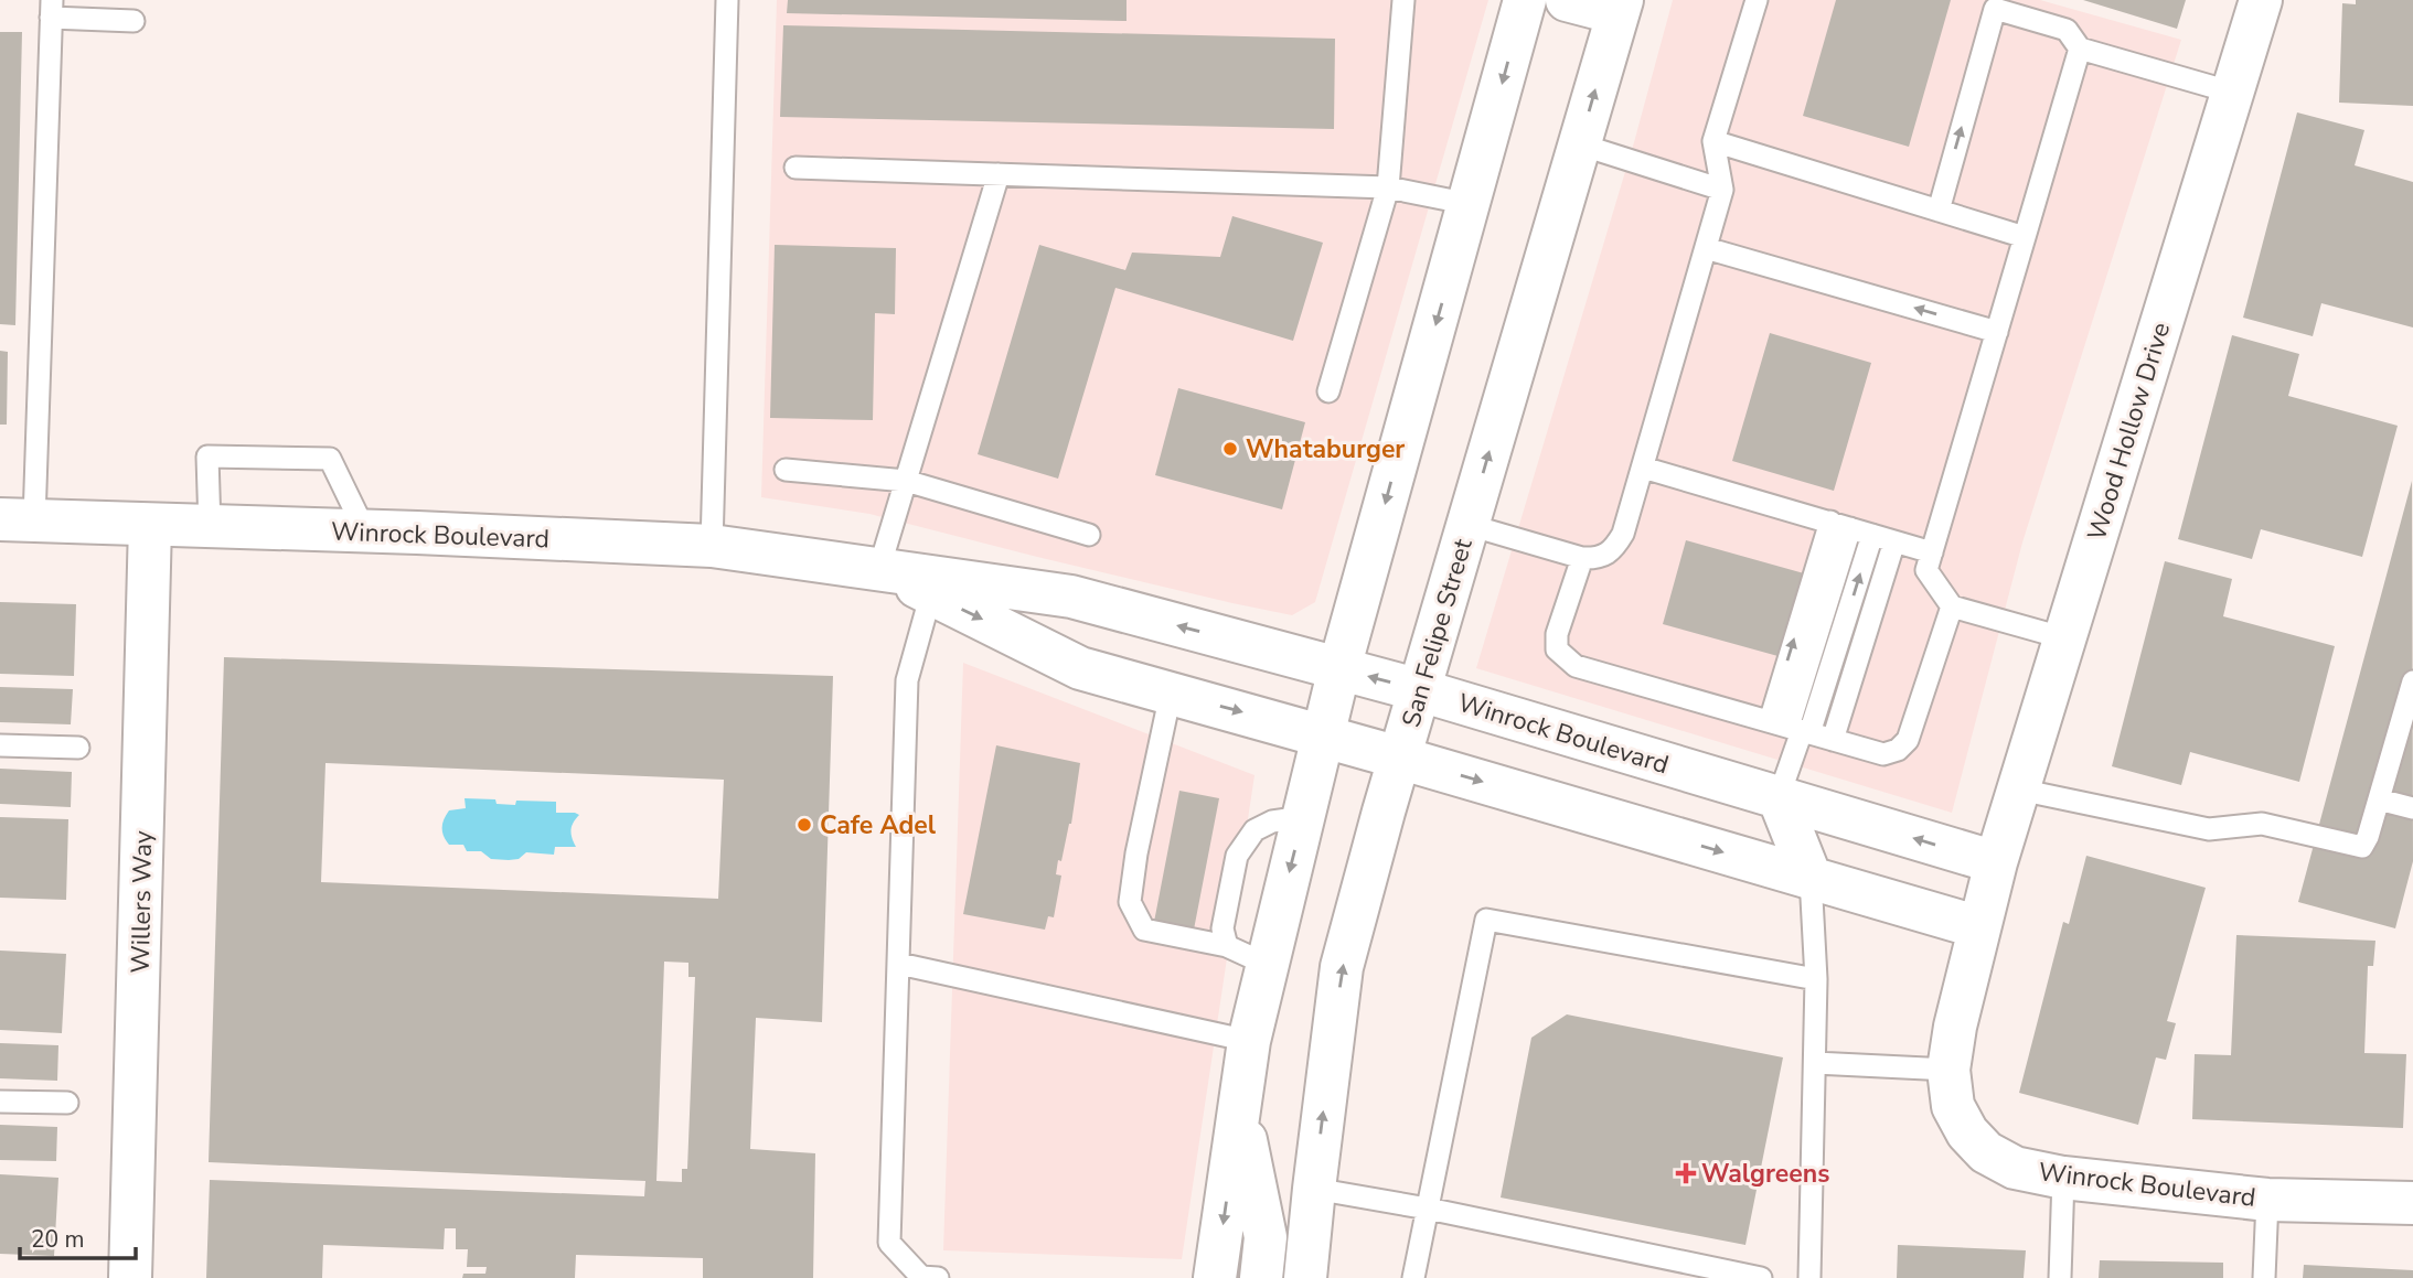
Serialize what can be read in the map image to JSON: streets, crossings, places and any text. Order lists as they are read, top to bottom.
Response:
{
  "streets": {
    "street": [
      "Wood Hollow Drive",
      "Winrock Boulevard",
      "San Felipe Street",
      "Willers Way"
    ]
  },
  "crossings": [
    ["Wood Hollow Drive", "Winrock Boulevard"],
    ["Winrock Boulevard", "San Felipe Street"],
    ["Winrock Boulevard", "Willers Way"]
  ],
  "places": {
    "other": ["Whataburger", "Cafe Adel"],
    "health": ["Walgreens"]
  },
  "scale_bar": "20 m"
}
